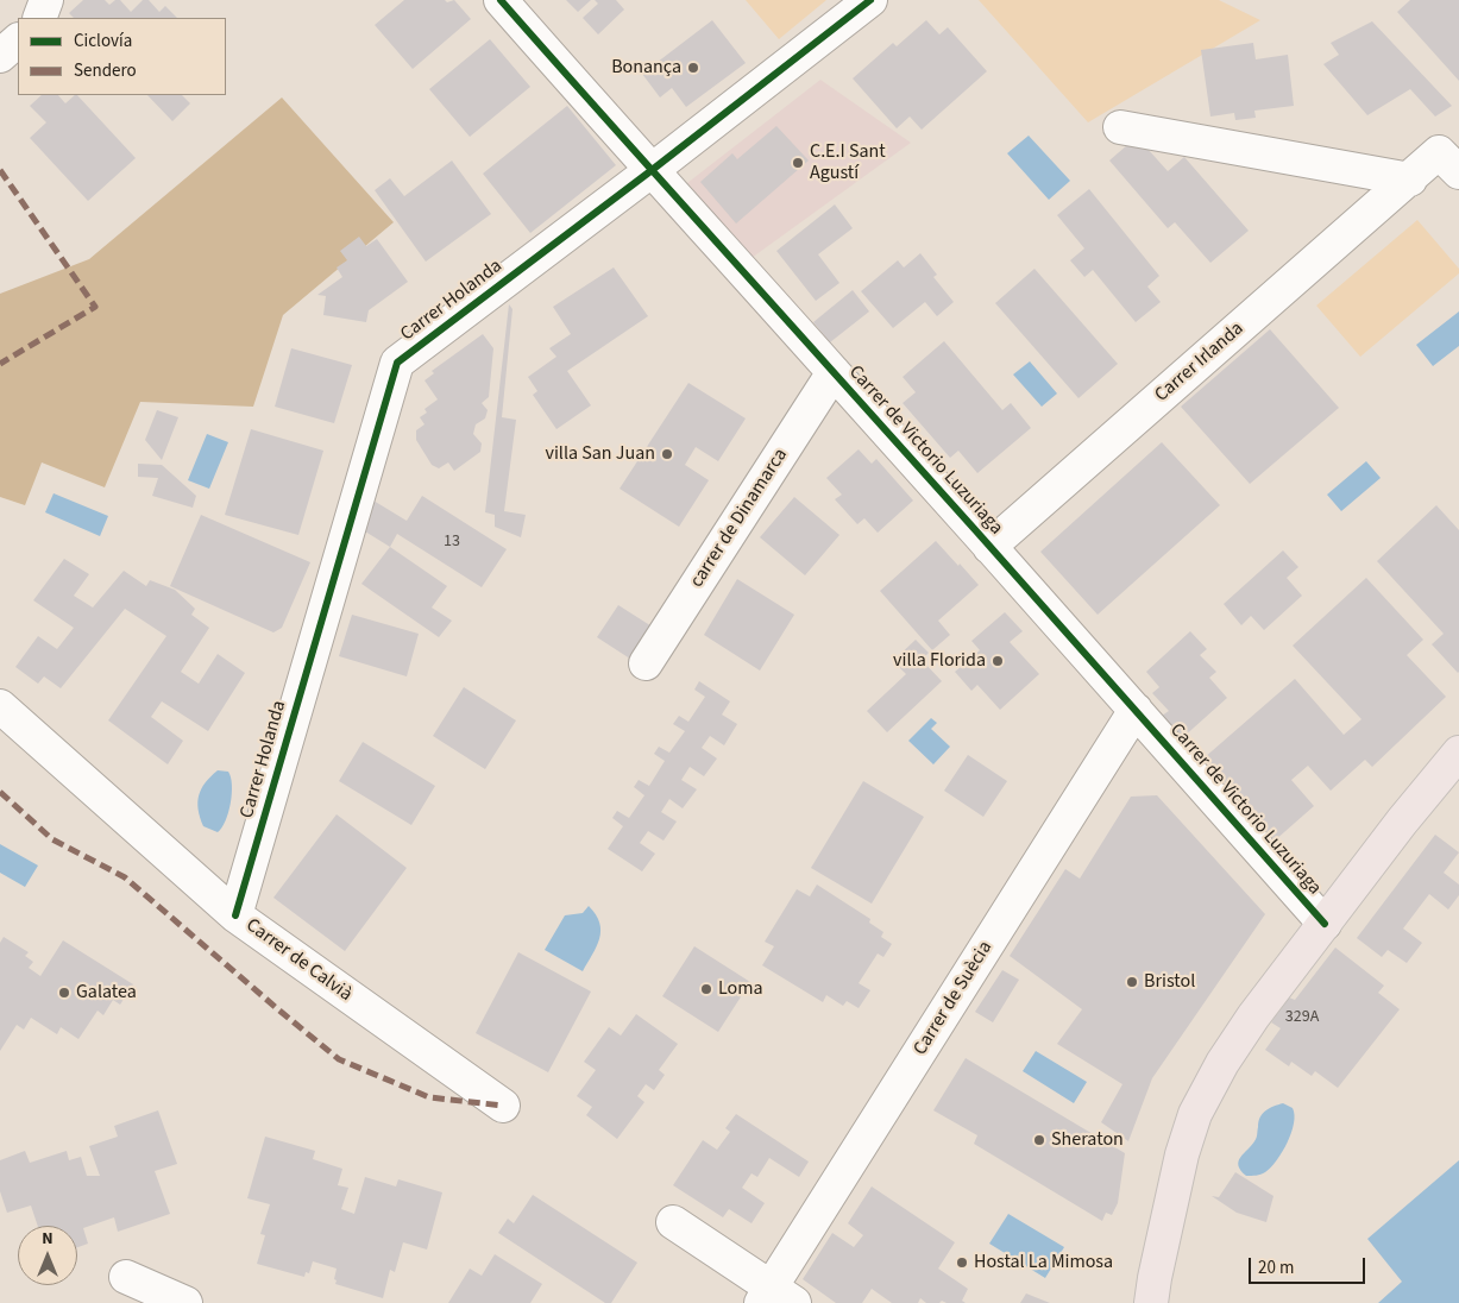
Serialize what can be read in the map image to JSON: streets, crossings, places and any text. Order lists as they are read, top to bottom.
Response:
{
  "streets": {
    "street": [
      "Carrer Holanda",
      "Carrer Irlanda",
      "Carrer de Victorio Luzuriaga",
      "carrer de Dinamarca",
      "Carrer de Calvià",
      "Carrer de Suècia"
    ]
  },
  "crossings": [
    ["Carrer Holanda", "Carrer de Victorio Luzuriaga"],
    ["Carrer Holanda", "Carrer de Calvià"],
    ["Carrer Irlanda", "Carrer de Victorio Luzuriaga"],
    ["Carrer de Victorio Luzuriaga", "carrer de Dinamarca"],
    ["Carrer de Victorio Luzuriaga", "Carrer de Suècia"]
  ],
  "places": [
    "Bonança",
    "C.E.I Sant Agustí",
    "villa San Juan",
    "villa Florida",
    "Bristol",
    "Loma",
    "Galatea",
    "Sheraton",
    "Hostal La Mimosa"
  ],
  "house_numbers": ["13", "329A"],
  "legend": ["Ciclovía", "Sendero"],
  "scale_bar": "20 m",
  "north": "top"
}
